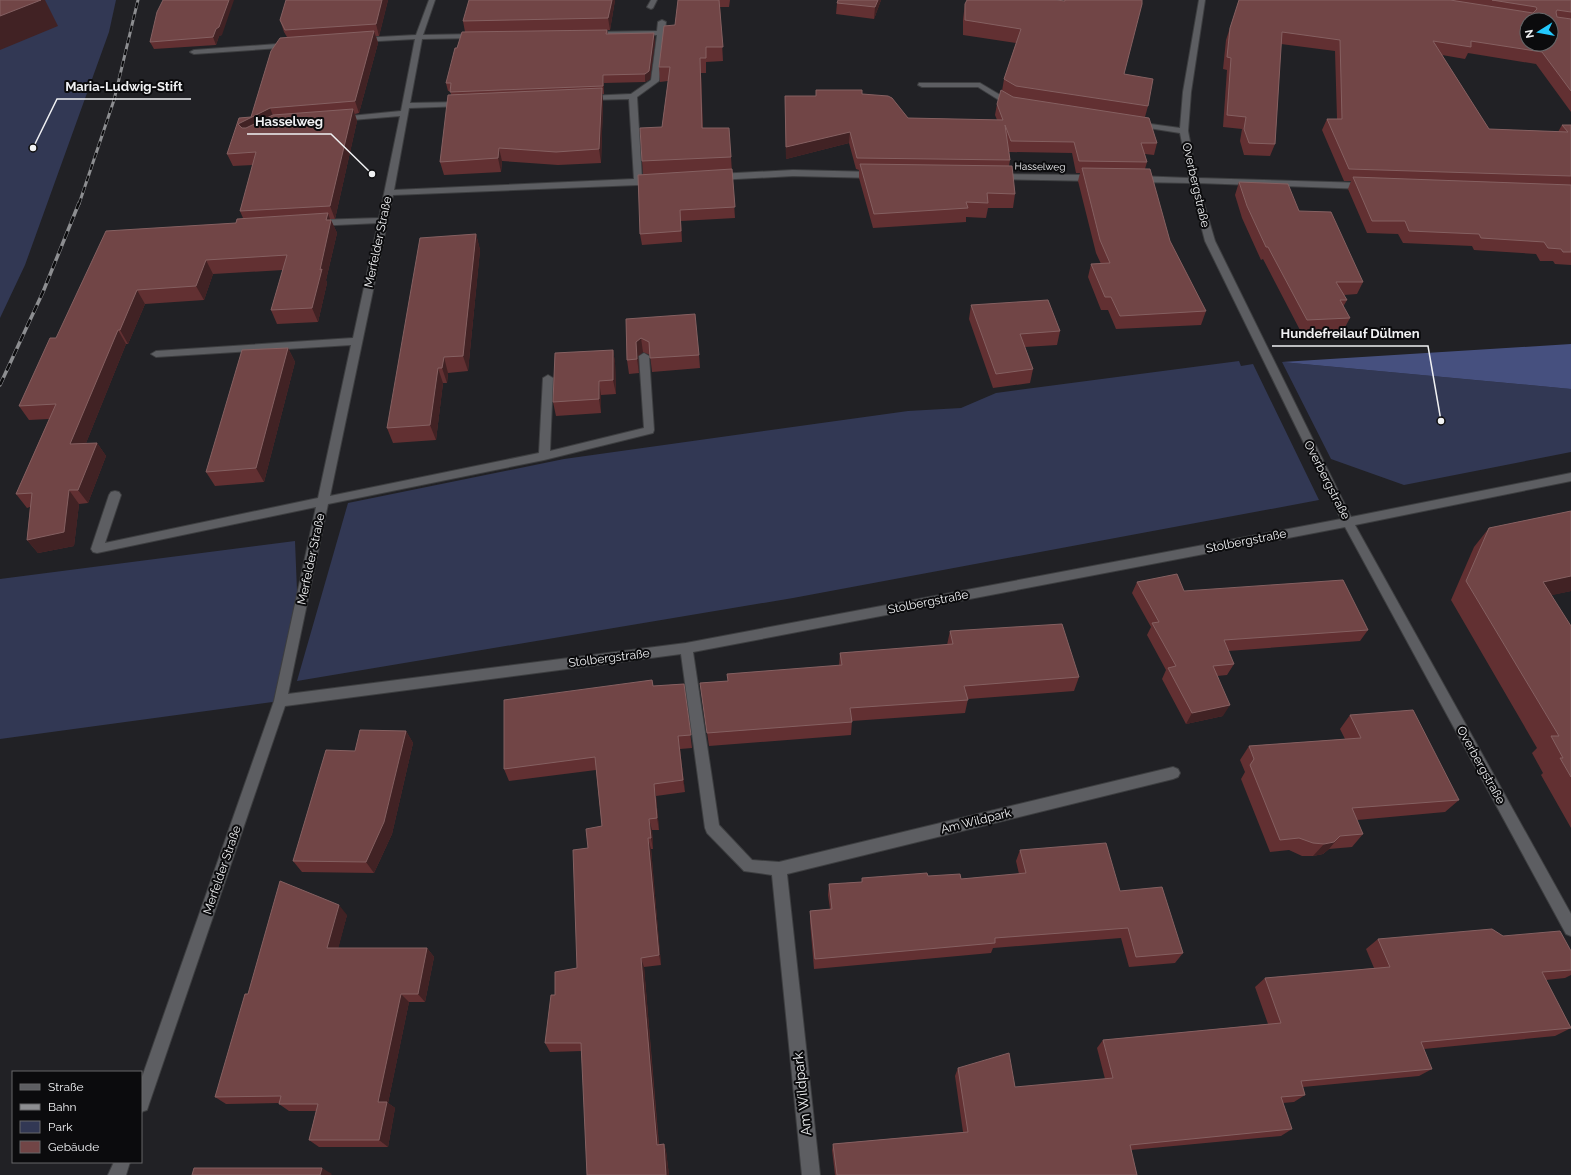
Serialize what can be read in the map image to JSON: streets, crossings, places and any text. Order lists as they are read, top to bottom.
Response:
{
  "streets": {
    "street": [
      "Hasselweg",
      "Overbergstraße",
      "Merfelder Straße",
      "Stolbergstraße",
      "Am Wildpark"
    ]
  },
  "crossings": [
    ["Overbergstraße", "Stolbergstraße"],
    ["Merfelder Straße", "Stolbergstraße"],
    ["Stolbergstraße", "Am Wildpark"]
  ],
  "places": ["Maria-Ludwig-Stift", "Hasselweg", "Hundefreilauf Dülmen"],
  "legend": [
    "Straße",
    "Bahn",
    "Park",
    "Gebäude"
  ],
  "north": "left"
}
